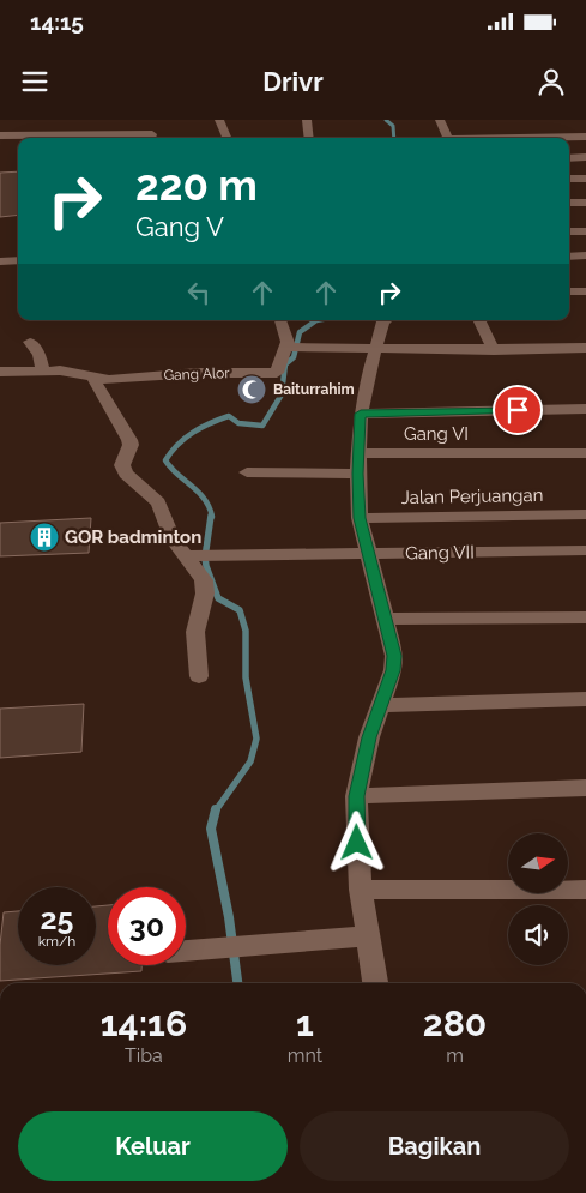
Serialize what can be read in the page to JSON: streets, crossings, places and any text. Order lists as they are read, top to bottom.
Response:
{
  "streets": {
    "street": [
      "Gang Alor",
      "Gang VI",
      "Jalan Perjuangan",
      "Gang VII"
    ]
  },
  "places": {
    "mosque": ["Baiturrahim"],
    "building": ["GOR badminton"]
  },
  "north": "right",
  "page": {
    "status": "14:15",
    "header": "Drivr",
    "turn": ["220 m", "Gang V"],
    "speed": "25 km/h",
    "limit": "30",
    "eta": [
      "14:16",
      "Tiba",
      "1",
      "mnt",
      "280",
      "m"
    ],
    "buttons": ["Keluar", "Bagikan"]
  }
}
